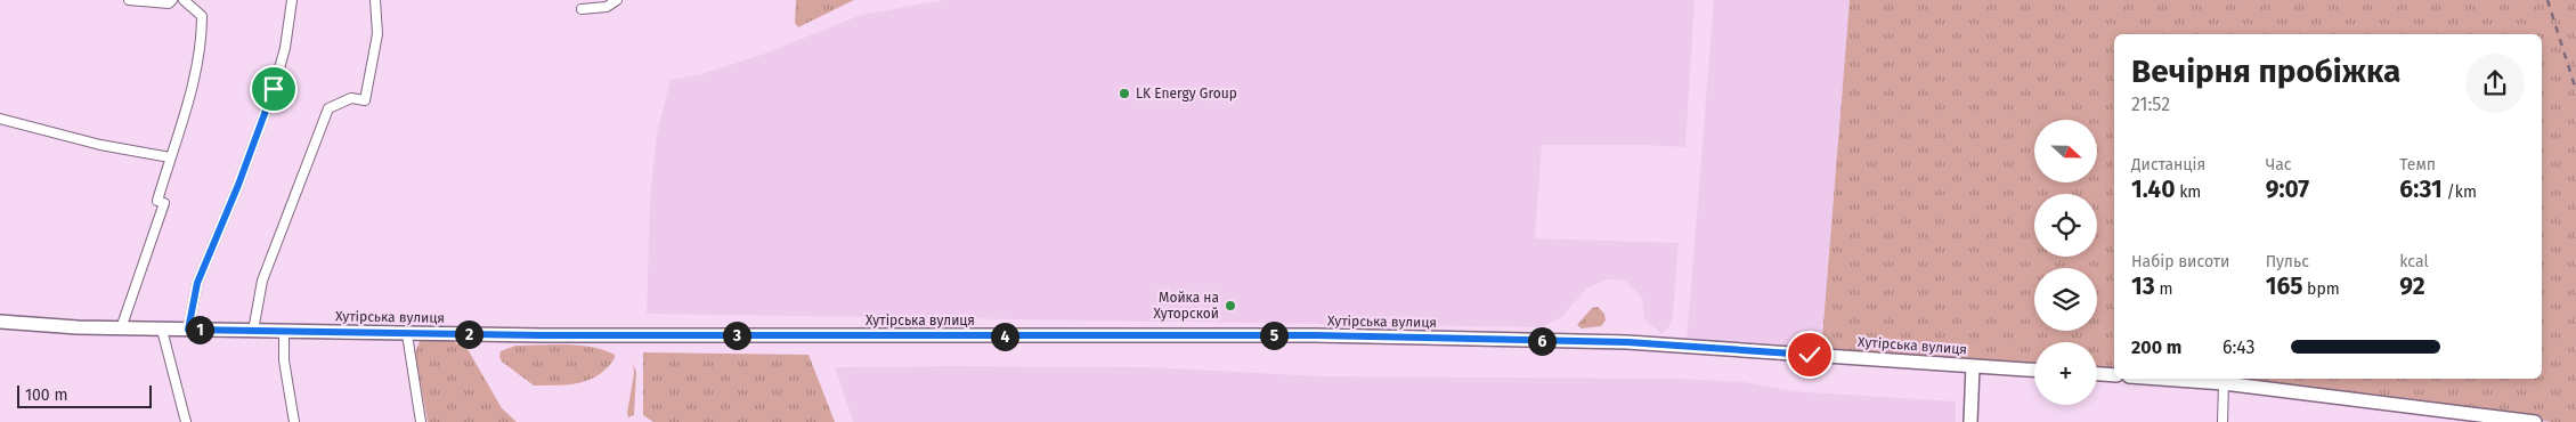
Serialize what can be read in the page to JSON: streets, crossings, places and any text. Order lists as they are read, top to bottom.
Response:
{
  "streets": {
    "main road": ["Хутірська вулиця"]
  },
  "places": ["LK Energy Group", "Мойка на Хуторской"],
  "scale_bar": "100 m",
  "north": "right",
  "page": {
    "heading": ["Вечірня пробіжка", "21:52"],
    "map_buttons": "+",
    "stats": [
      ["Дистанція", "1.40 km"],
      ["Час", "9:07"],
      ["Темп", "6:31 /km"],
      ["Набір висоти", "13 m"],
      ["Пульс", "165 bpm"],
      ["kcal", "92"]
    ],
    "pins": [
      "1",
      "2",
      "3",
      "5",
      "4",
      "6"
    ],
    "list": [
      {
        "name": "200 m",
        "note": "6:43"
      }
    ],
    "scale": "100 m"
  }
}
